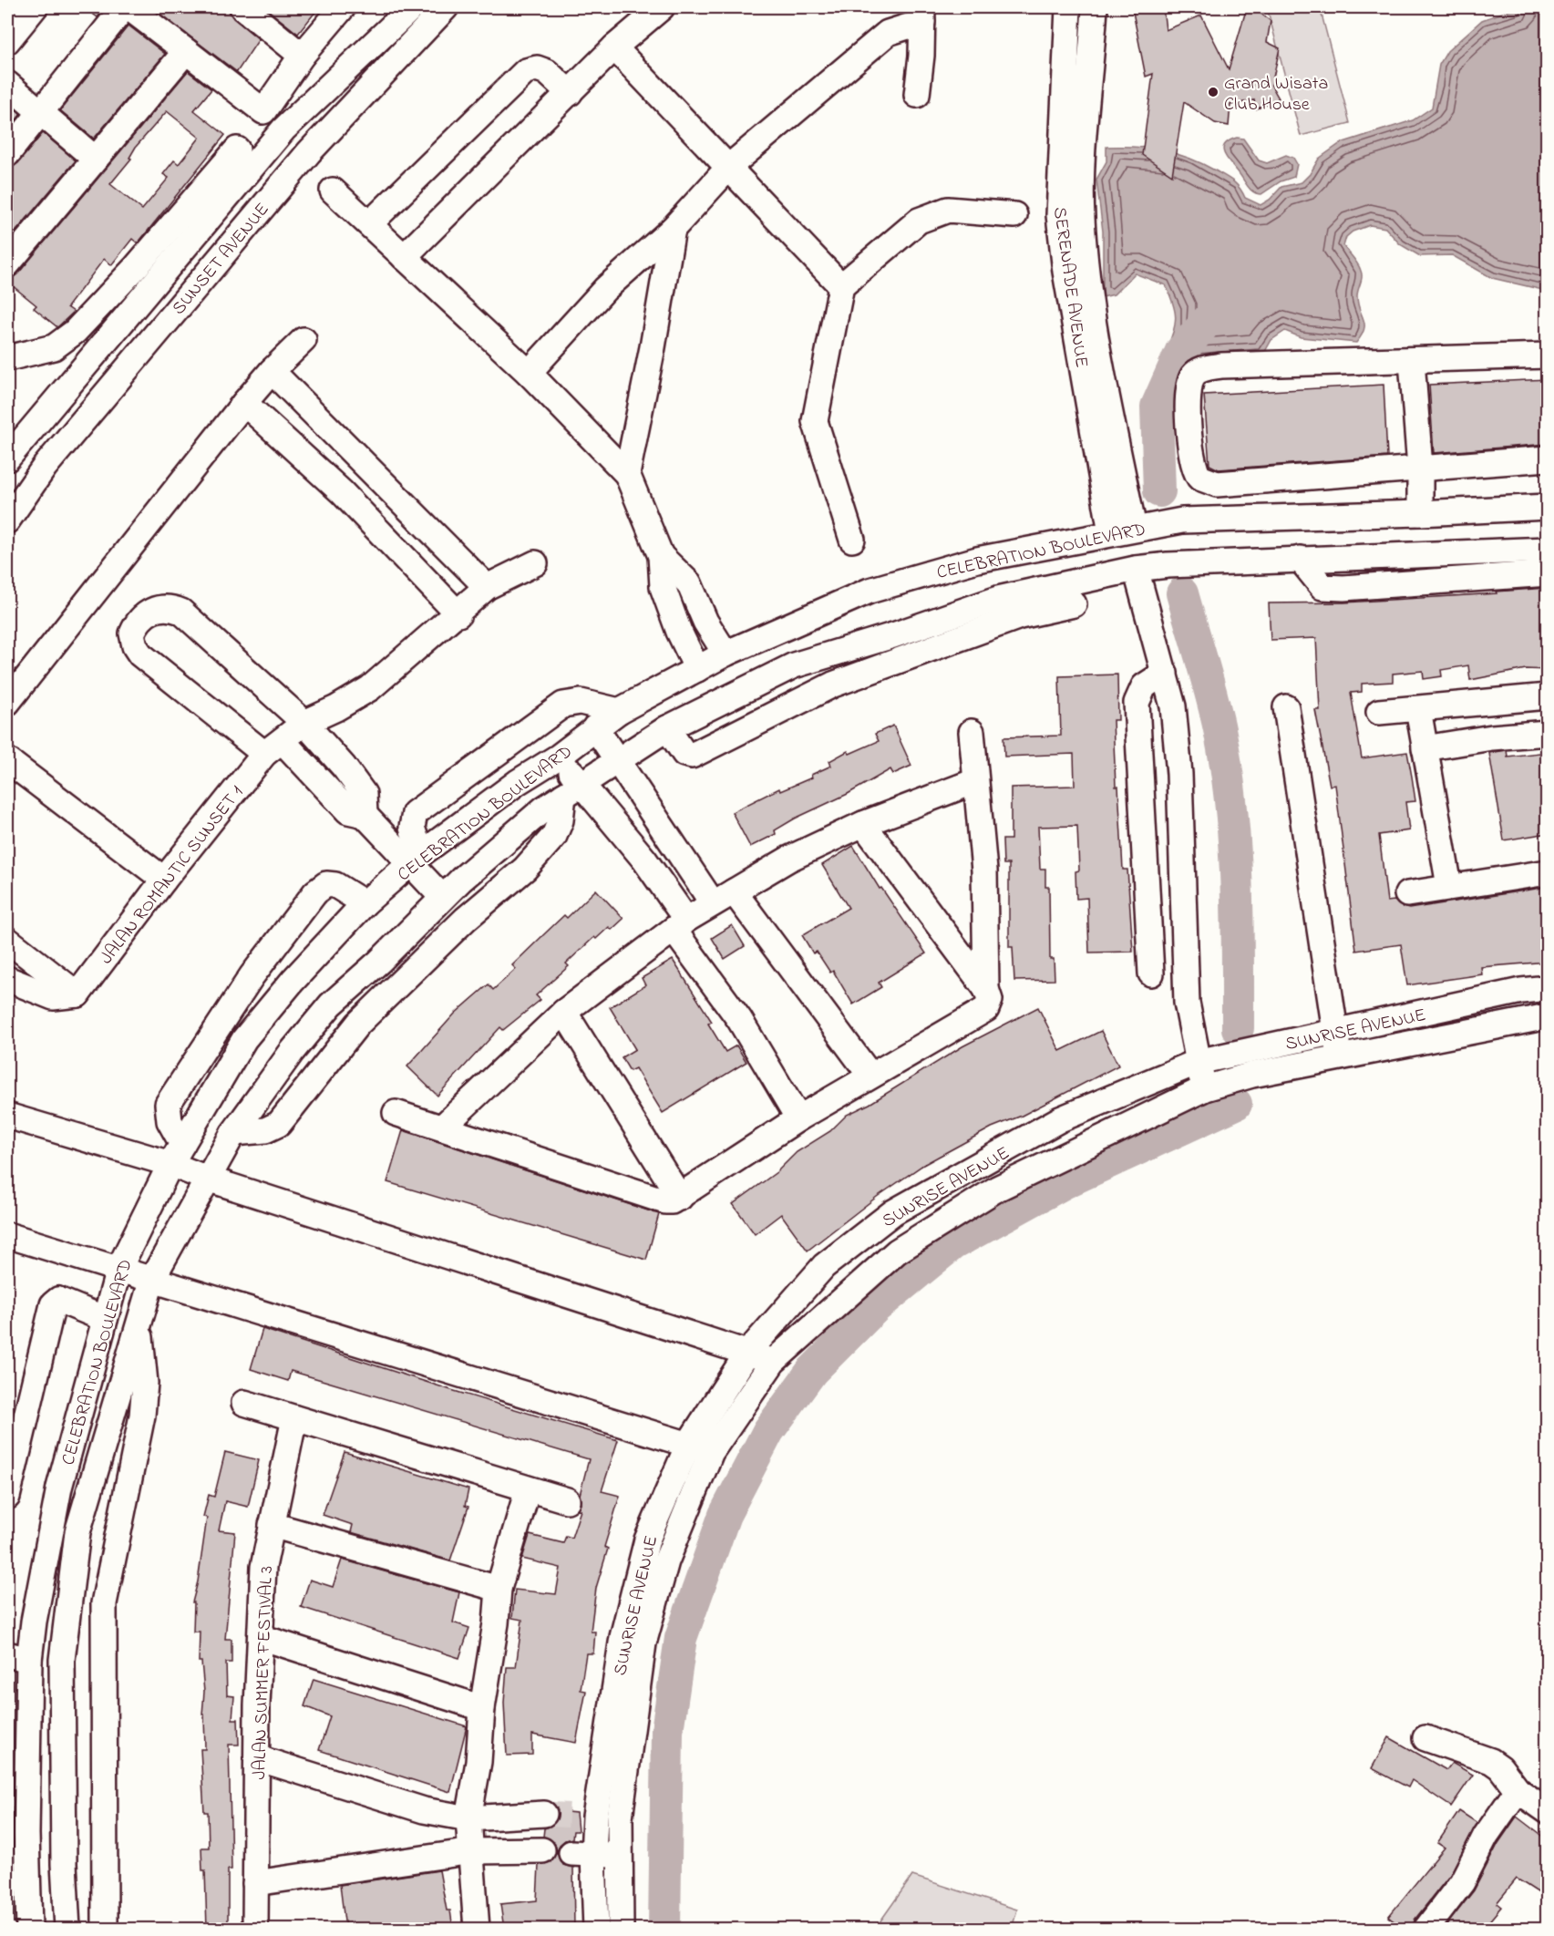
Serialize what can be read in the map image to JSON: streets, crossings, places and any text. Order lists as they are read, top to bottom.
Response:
{
  "streets": {
    "street": [
      "SUNSET AVENUE",
      "SERENADE AVENUE",
      "CELEBRATION BOULEVARD",
      "JALAN ROMANTIC SUNSET 1",
      "SUNRISE AVENUE",
      "JALAN SUMMER FESTIVAL 3"
    ]
  },
  "crossings": [
    ["SERENADE AVENUE", "CELEBRATION BOULEVARD"]
  ],
  "places": ["Grand Wisata Club House"]
}
